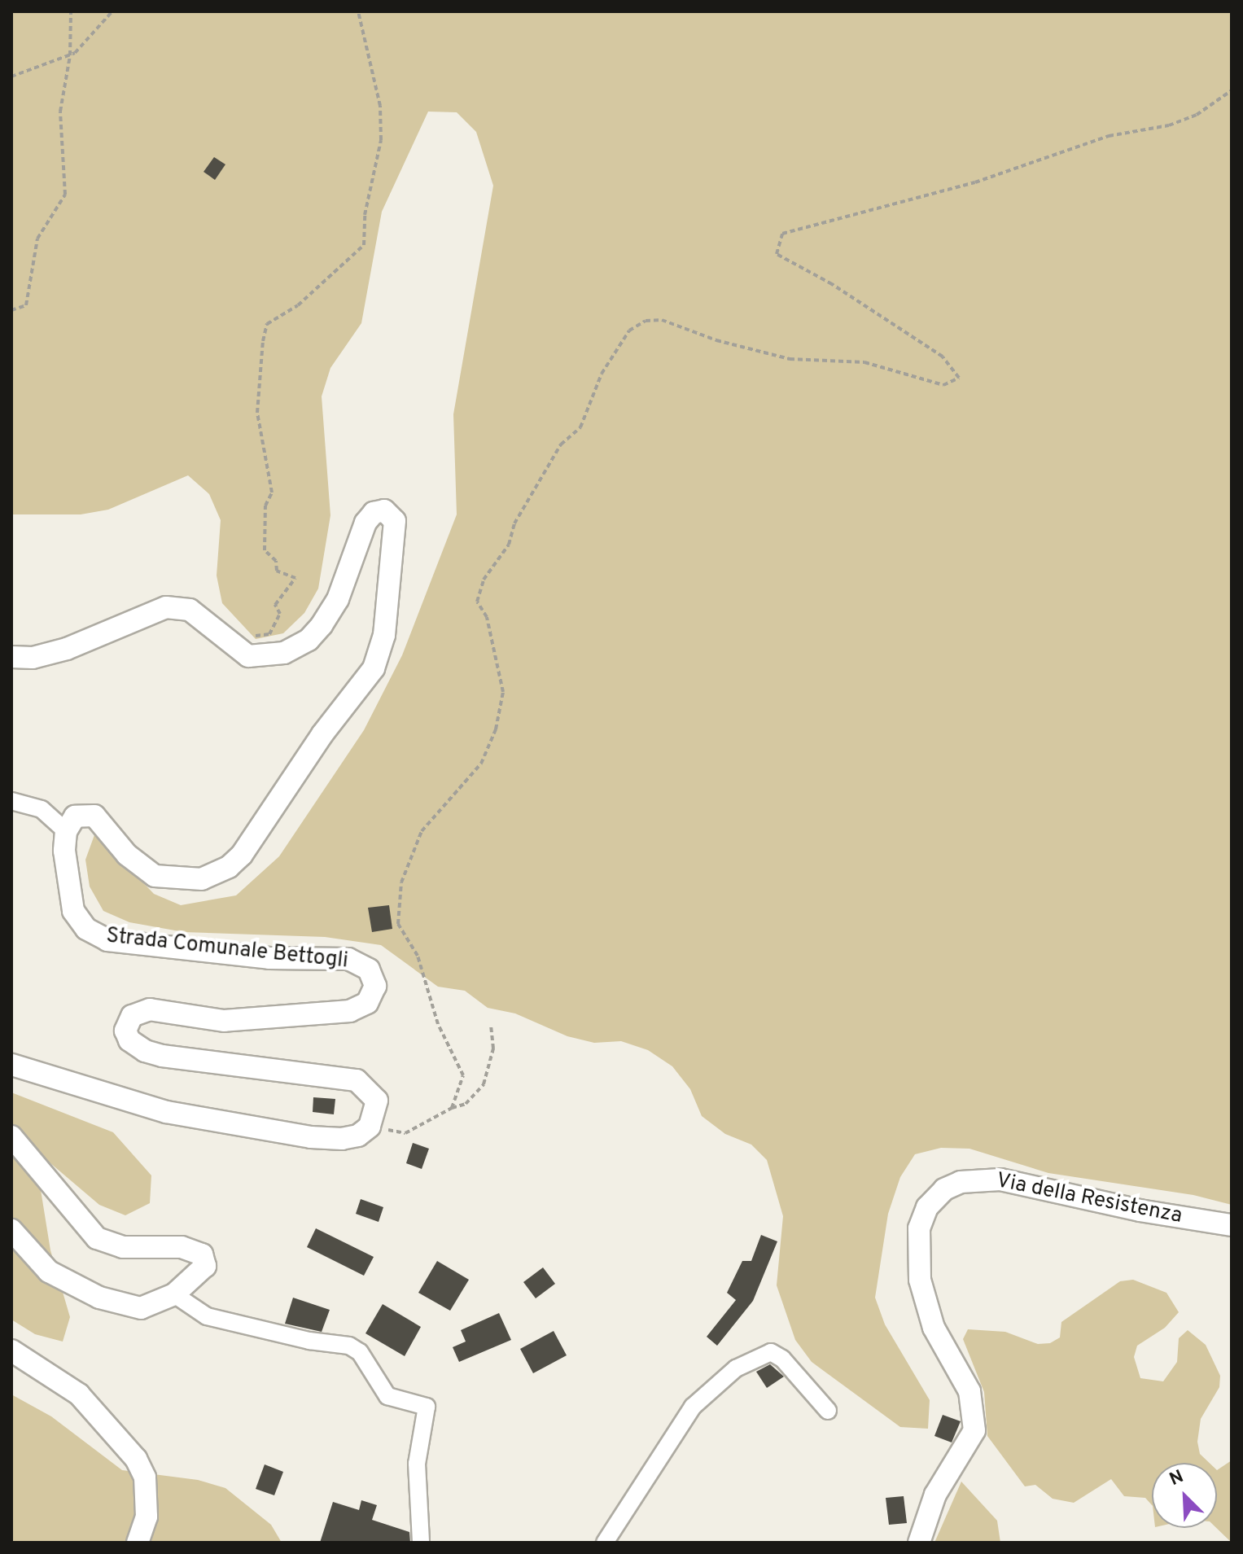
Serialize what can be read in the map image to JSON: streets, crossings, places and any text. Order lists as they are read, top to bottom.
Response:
{
  "streets": {
    "street": ["Strada Comunale Bettogli", "Via della Resistenza"]
  },
  "north": "top left"
}
